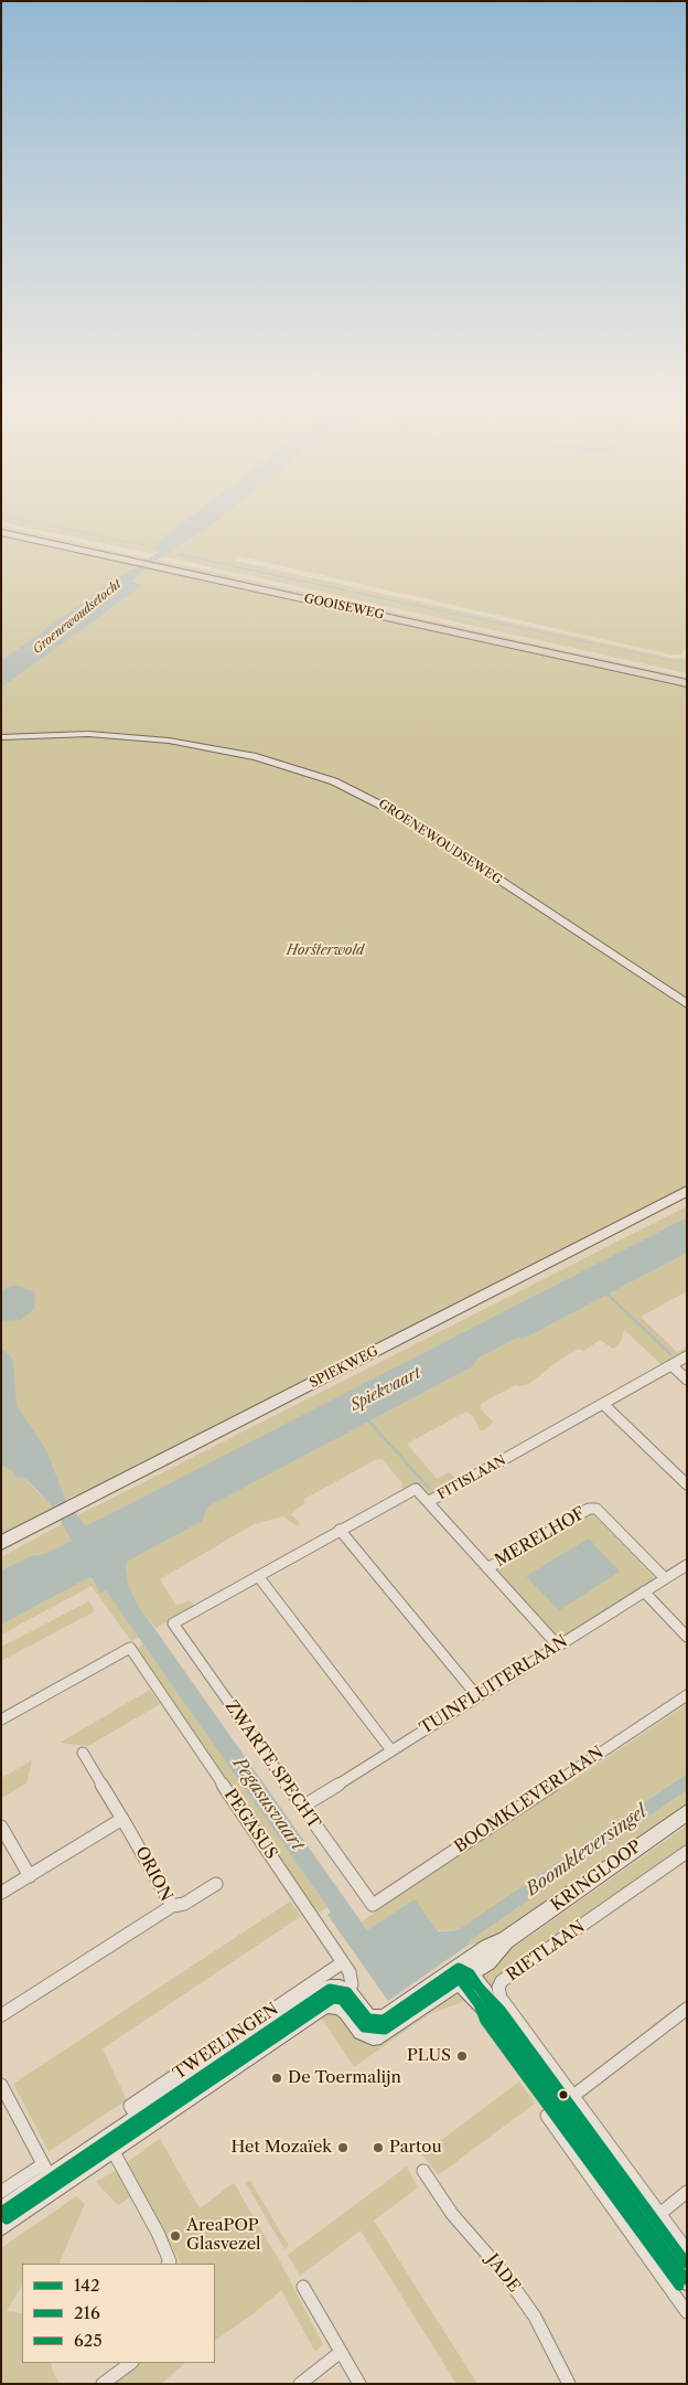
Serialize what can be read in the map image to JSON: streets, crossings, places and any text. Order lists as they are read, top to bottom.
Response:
{
  "streets": {
    "highway": ["GOOISEWEG"],
    "street": [
      "GROENEWOUDSEWEG",
      "SPIEKWEG",
      "FITISLAAN",
      "MERELHOF",
      "TUINFLUITERLAAN",
      "ZWARTE SPECHT",
      "BOOMKLEVERLAAN",
      "PEGASUS",
      "ORION",
      "KRINGLOOP",
      "RIETLAAN",
      "TWEELINGEN",
      "JADE"
    ]
  },
  "crossings": [
    ["FITISLAAN", "ZWARTE SPECHT"],
    ["MERELHOF", "TUINFLUITERLAAN"],
    ["TUINFLUITERLAAN", "ZWARTE SPECHT"],
    ["ZWARTE SPECHT", "BOOMKLEVERLAAN"],
    ["PEGASUS", "KRINGLOOP"],
    ["PEGASUS", "TWEELINGEN"]
  ],
  "water": [
    "Groenewoudsetocht",
    "Spiekvaart",
    "Pegasusvaart",
    "Boomkleversingel"
  ],
  "parks": ["Horsterwold"],
  "places": [
    "PLUS",
    "De Toermalijn",
    "Het Mozaïek",
    "Partou",
    "AreaPOP Glasvezel"
  ],
  "lines": ["transit line 142", "transit line 625", "transit line 216"],
  "legend": ["142", "216", "625"]
}
